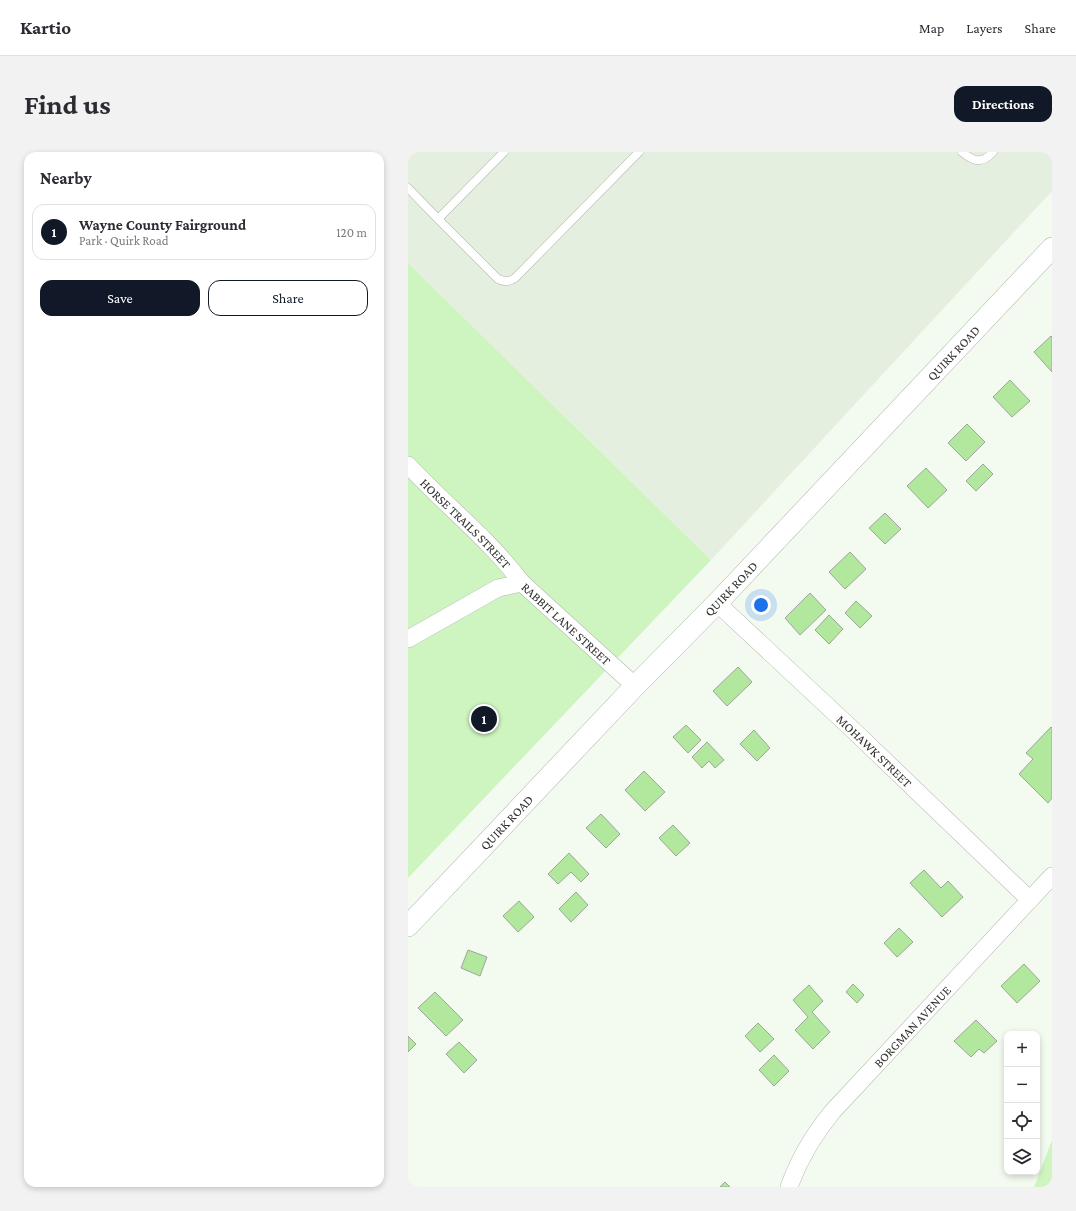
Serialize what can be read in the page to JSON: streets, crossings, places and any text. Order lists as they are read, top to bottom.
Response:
{
  "streets": {
    "street": [
      "QUIRK ROAD",
      "HORSE TRAILS STREET",
      "RABBIT LANE STREET",
      "MOHAWK STREET",
      "BORGMAN AVENUE"
    ]
  },
  "crossings": [
    ["QUIRK ROAD", "RABBIT LANE STREET"],
    ["QUIRK ROAD", "MOHAWK STREET"],
    ["HORSE TRAILS STREET", "RABBIT LANE STREET"],
    ["MOHAWK STREET", "BORGMAN AVENUE"]
  ],
  "page": {
    "header": "Kartio",
    "nav": ["Map", "Layers", "Share"],
    "buttons": [
      "Directions",
      ["Save", "Share"]
    ],
    "title": "Find us",
    "heading": "Nearby",
    "list": [
      {
        "mark": "1",
        "name": "Wayne County Fairground",
        "note": "Park · Quirk Road",
        "value": "120 m"
      }
    ],
    "pins": "1",
    "map_buttons": ["+", "−"]
  }
}
